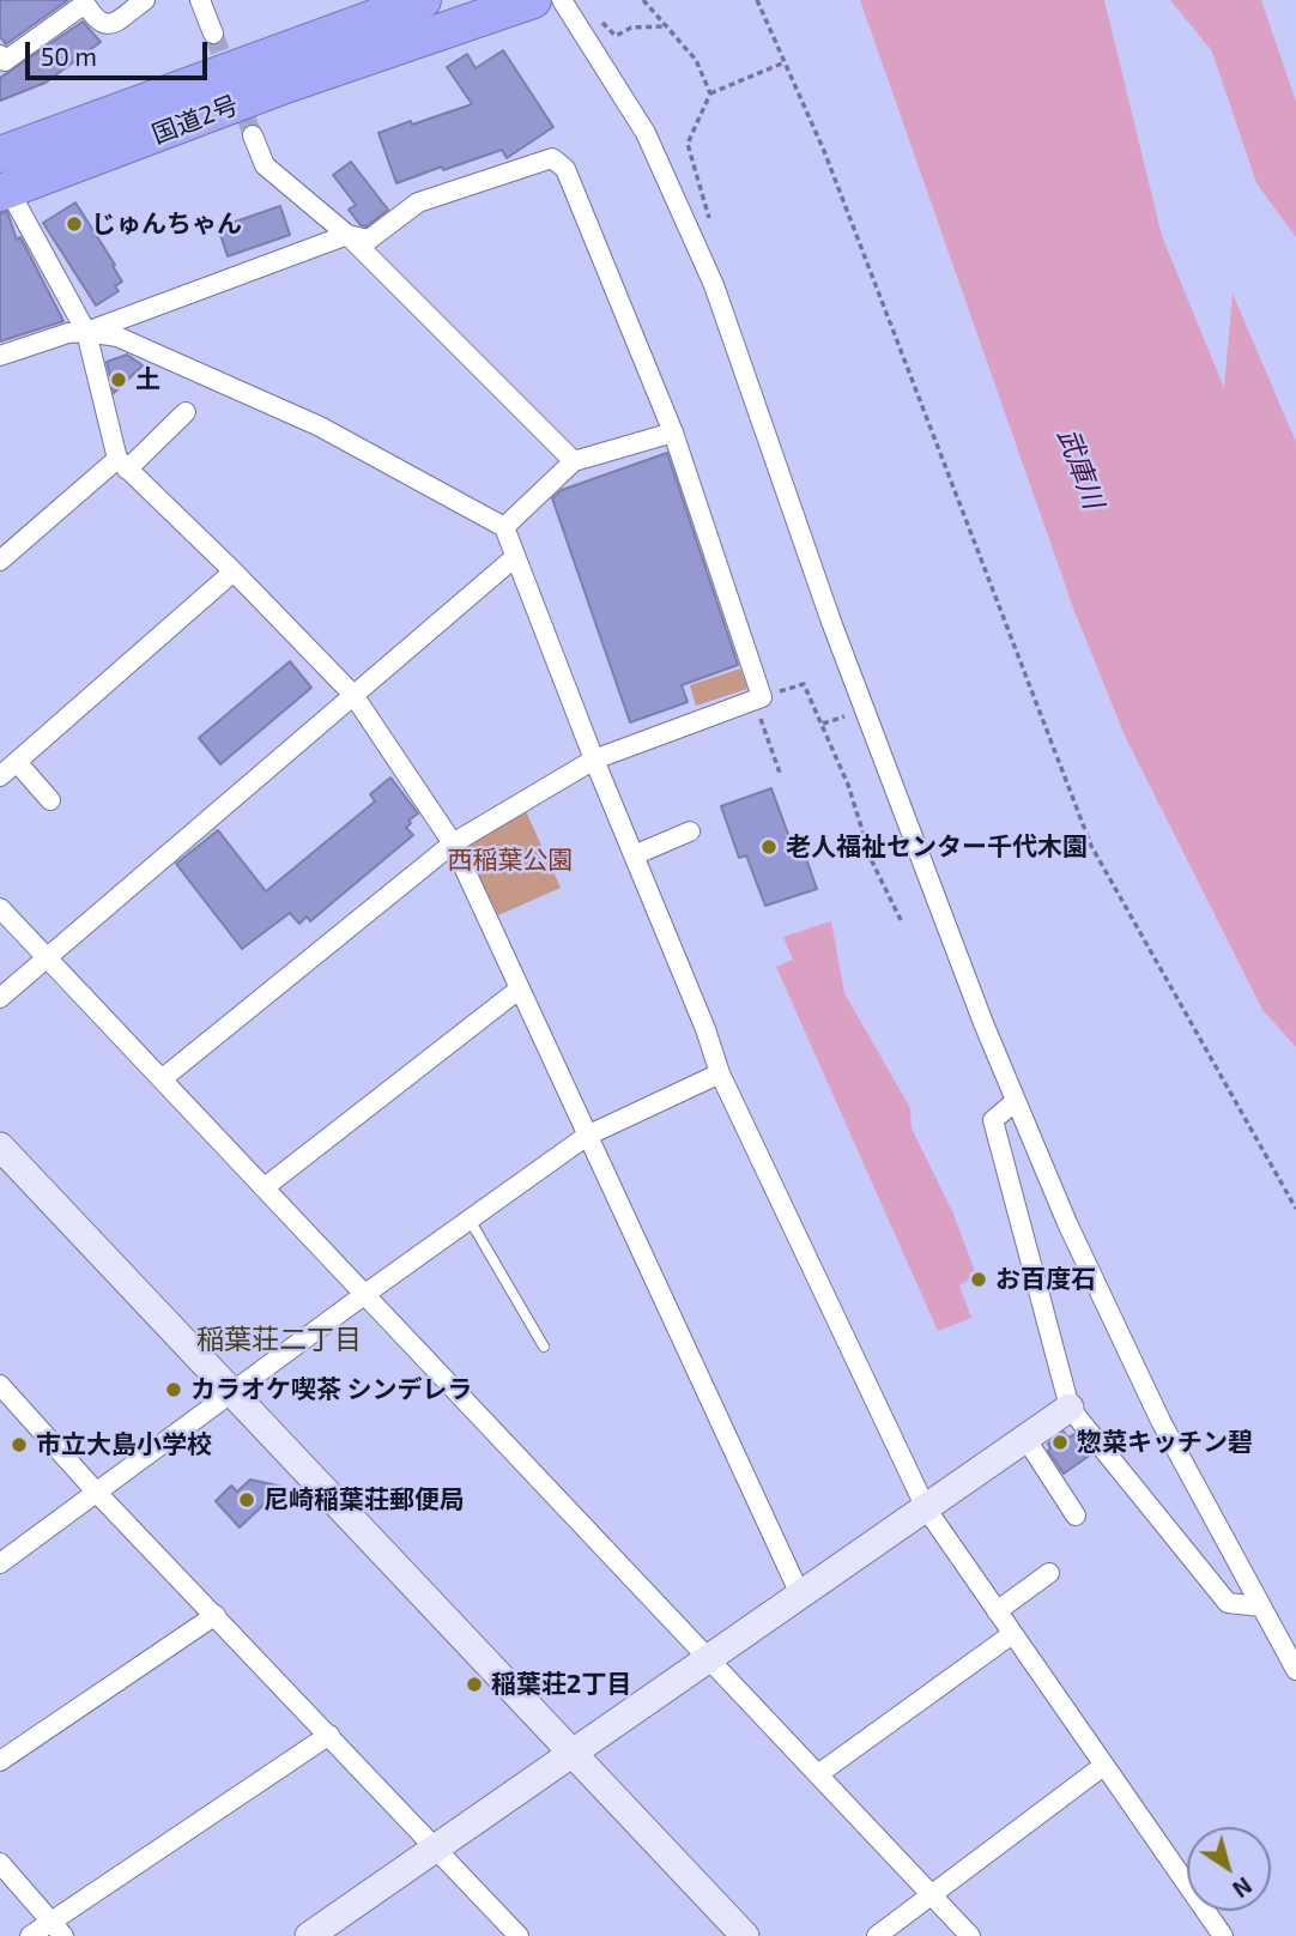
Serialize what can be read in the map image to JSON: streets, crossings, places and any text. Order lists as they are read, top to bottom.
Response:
{
  "streets": {
    "highway": ["国道2号"]
  },
  "districts": ["稲葉荘二丁目"],
  "water": ["武庫川"],
  "parks": ["西稲葉公園"],
  "places": [
    "じゅんちゃん",
    "土",
    "老人福祉センター千代木園",
    "お百度石",
    "カラオケ喫茶 シンデレラ",
    "惣菜キッチン碧",
    "市立大島小学校",
    "尼崎稲葉荘郵便局",
    "稲葉荘2丁目"
  ],
  "scale_bar": "50 m",
  "north": "bottom right"
}
